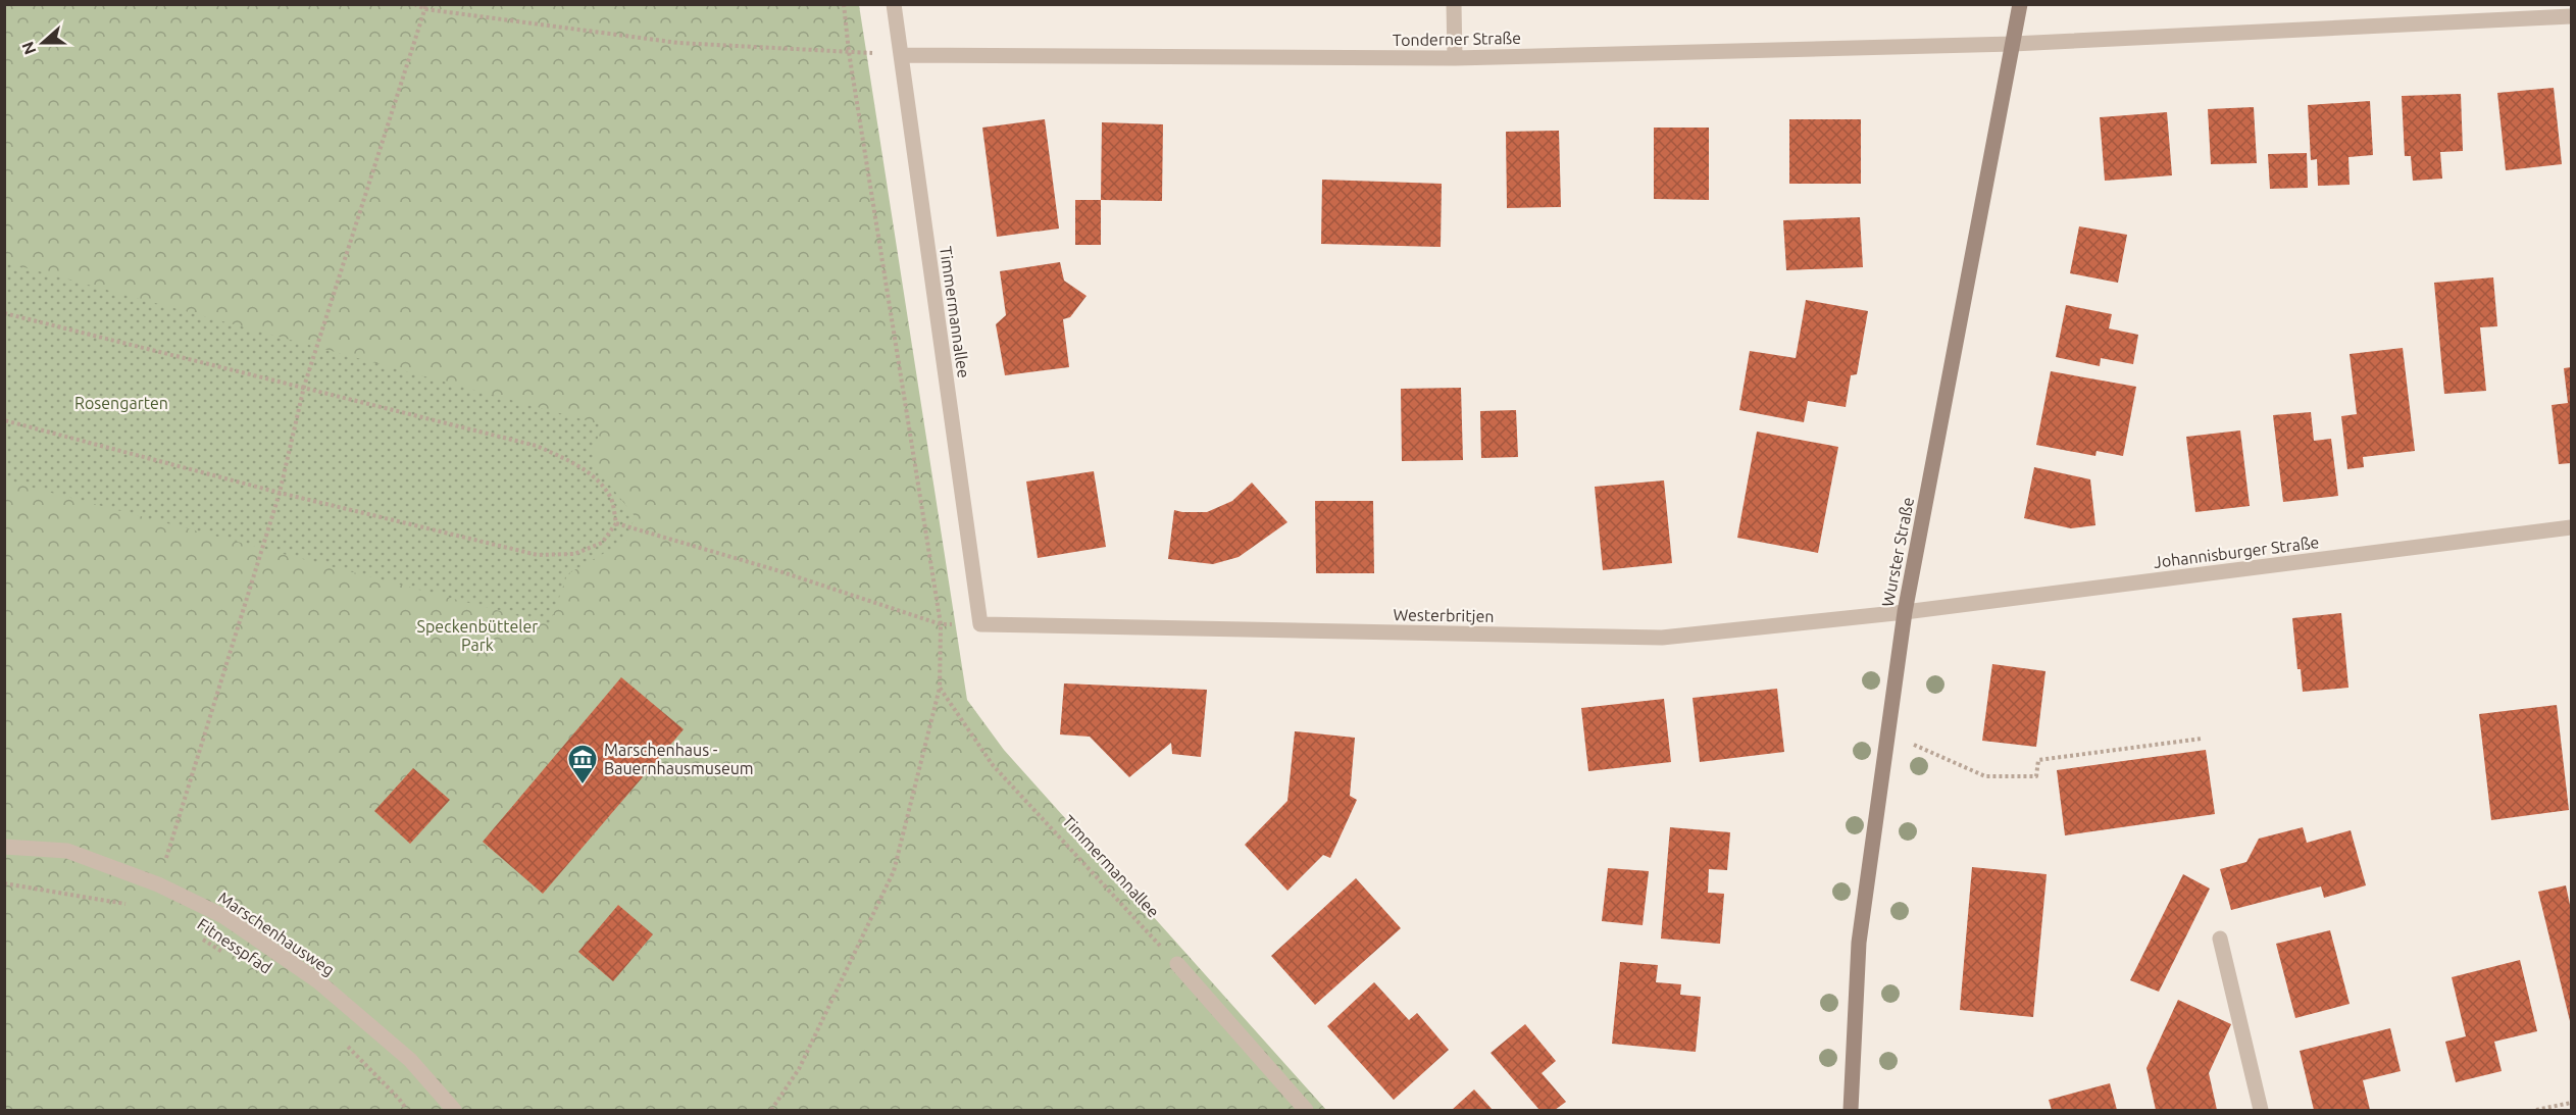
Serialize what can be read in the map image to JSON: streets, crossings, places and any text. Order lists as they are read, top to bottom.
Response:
{
  "streets": {
    "street": [
      "Tonderner Straße",
      "Timmermannallee",
      "Wurster Straße",
      "Johannisburger Straße",
      "Westerbritjen",
      "Marschenhausweg"
    ],
    "path": ["Fitnesspfad"]
  },
  "crossings": [
    ["Tonderner Straße", "Timmermannallee"],
    ["Tonderner Straße", "Wurster Straße"],
    ["Timmermannallee", "Westerbritjen"],
    ["Wurster Straße", "Johannisburger Straße"],
    ["Wurster Straße", "Westerbritjen"],
    ["Johannisburger Straße", "Westerbritjen"]
  ],
  "parks": ["Rosengarten", "Speckenbütteler Park"],
  "places": {
    "museum": ["Marschenhaus - Bauernhausmuseum"]
  },
  "north": "left"
}
